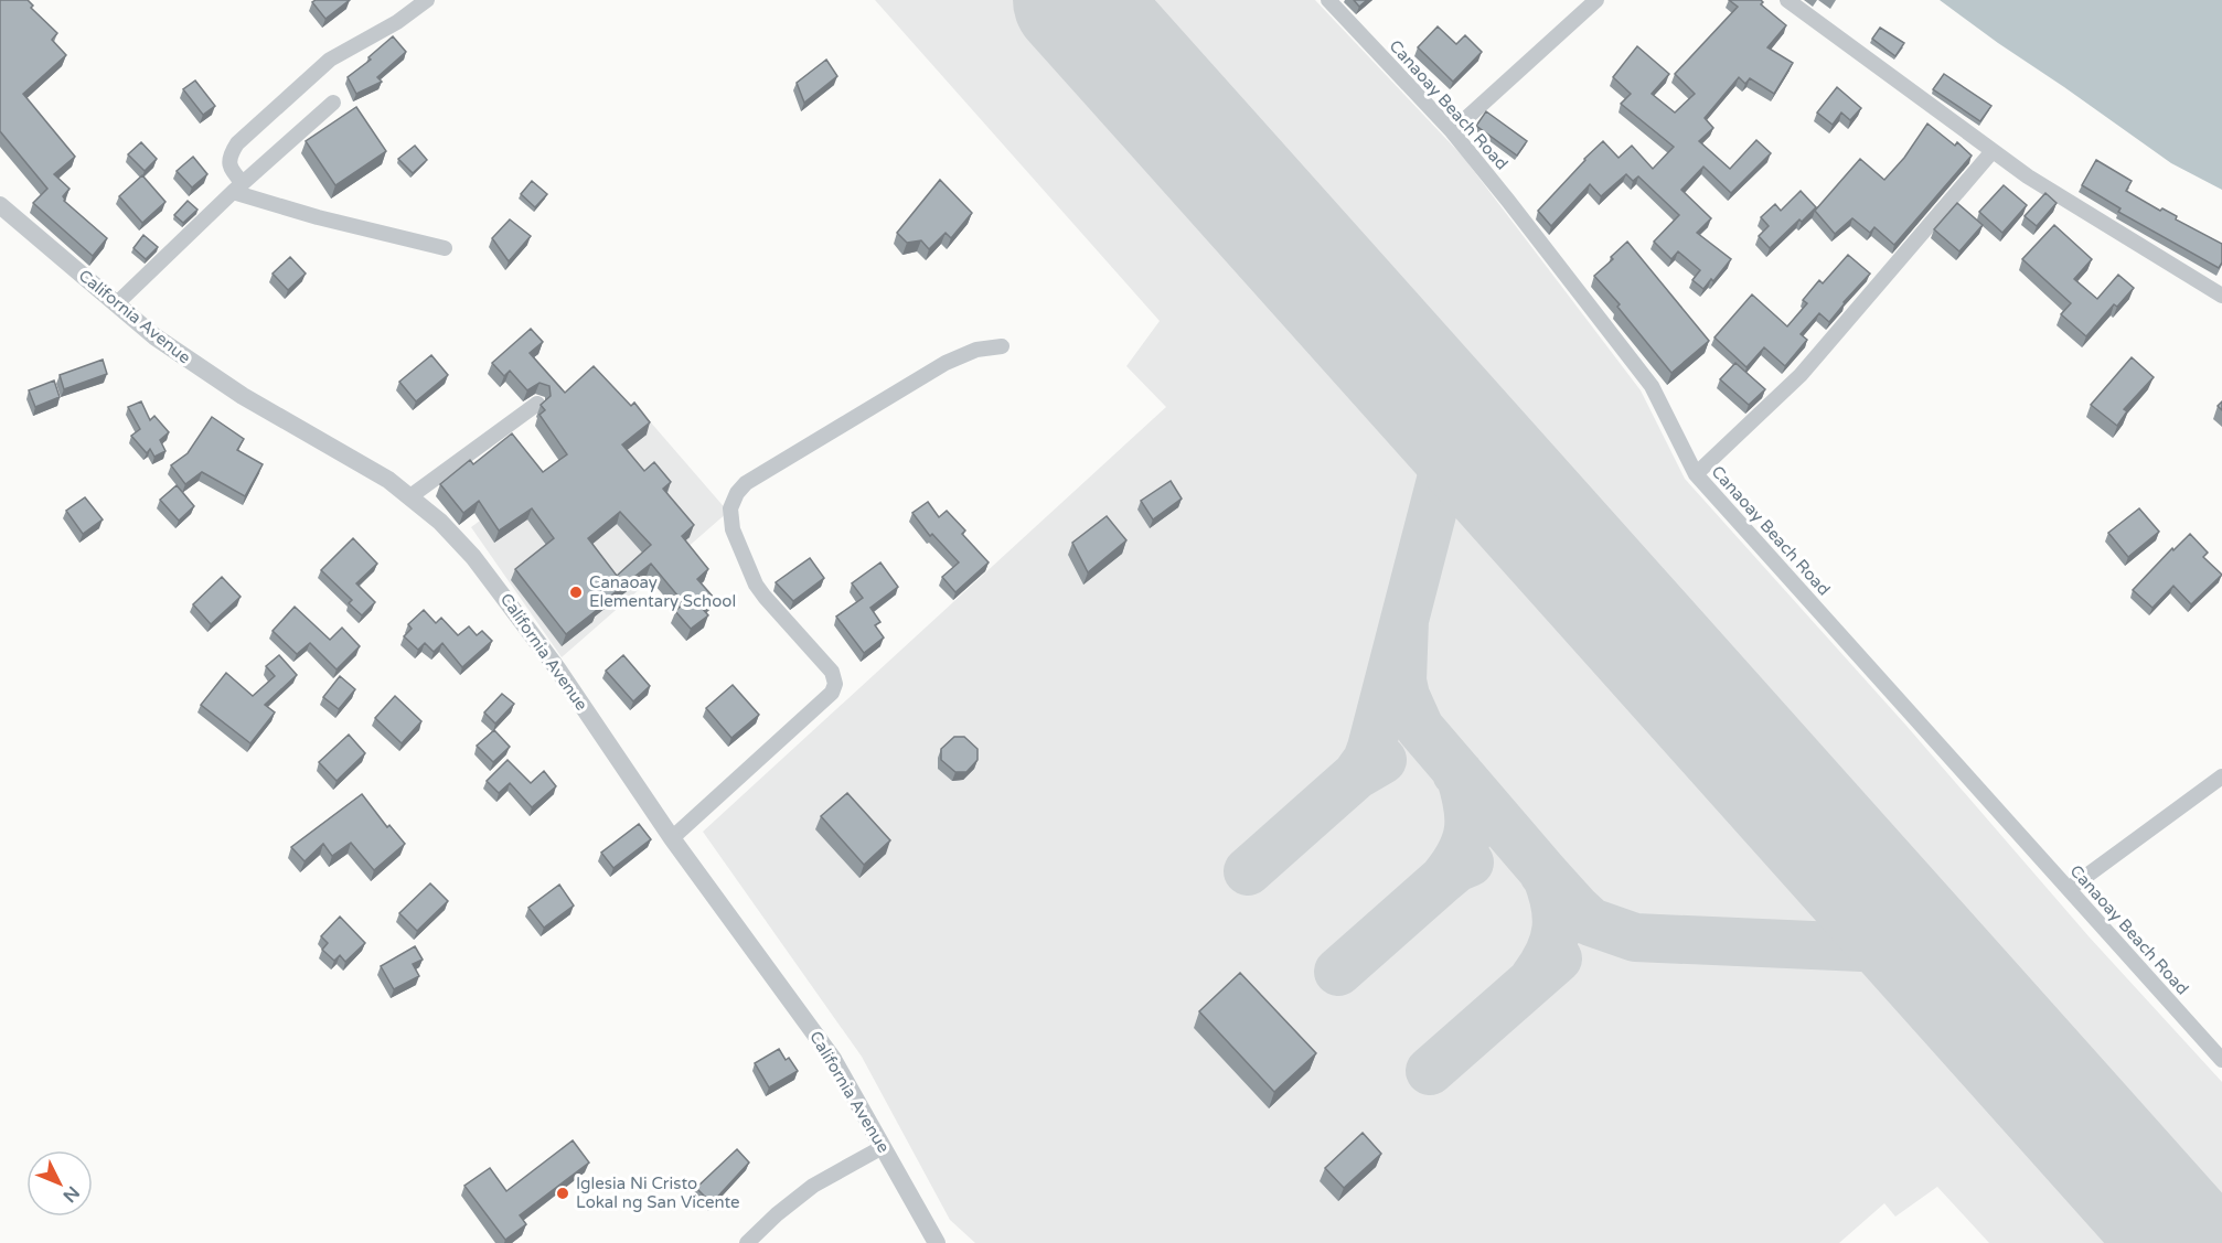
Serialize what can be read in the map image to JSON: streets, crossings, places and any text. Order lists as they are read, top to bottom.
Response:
{
  "streets": {
    "street": ["Canaoay Beach Road", "California Avenue"]
  },
  "places": ["Canaoay Elementary School", "Iglesia Ni Cristo Lokal ng San Vicente"],
  "north": "bottom right"
}
